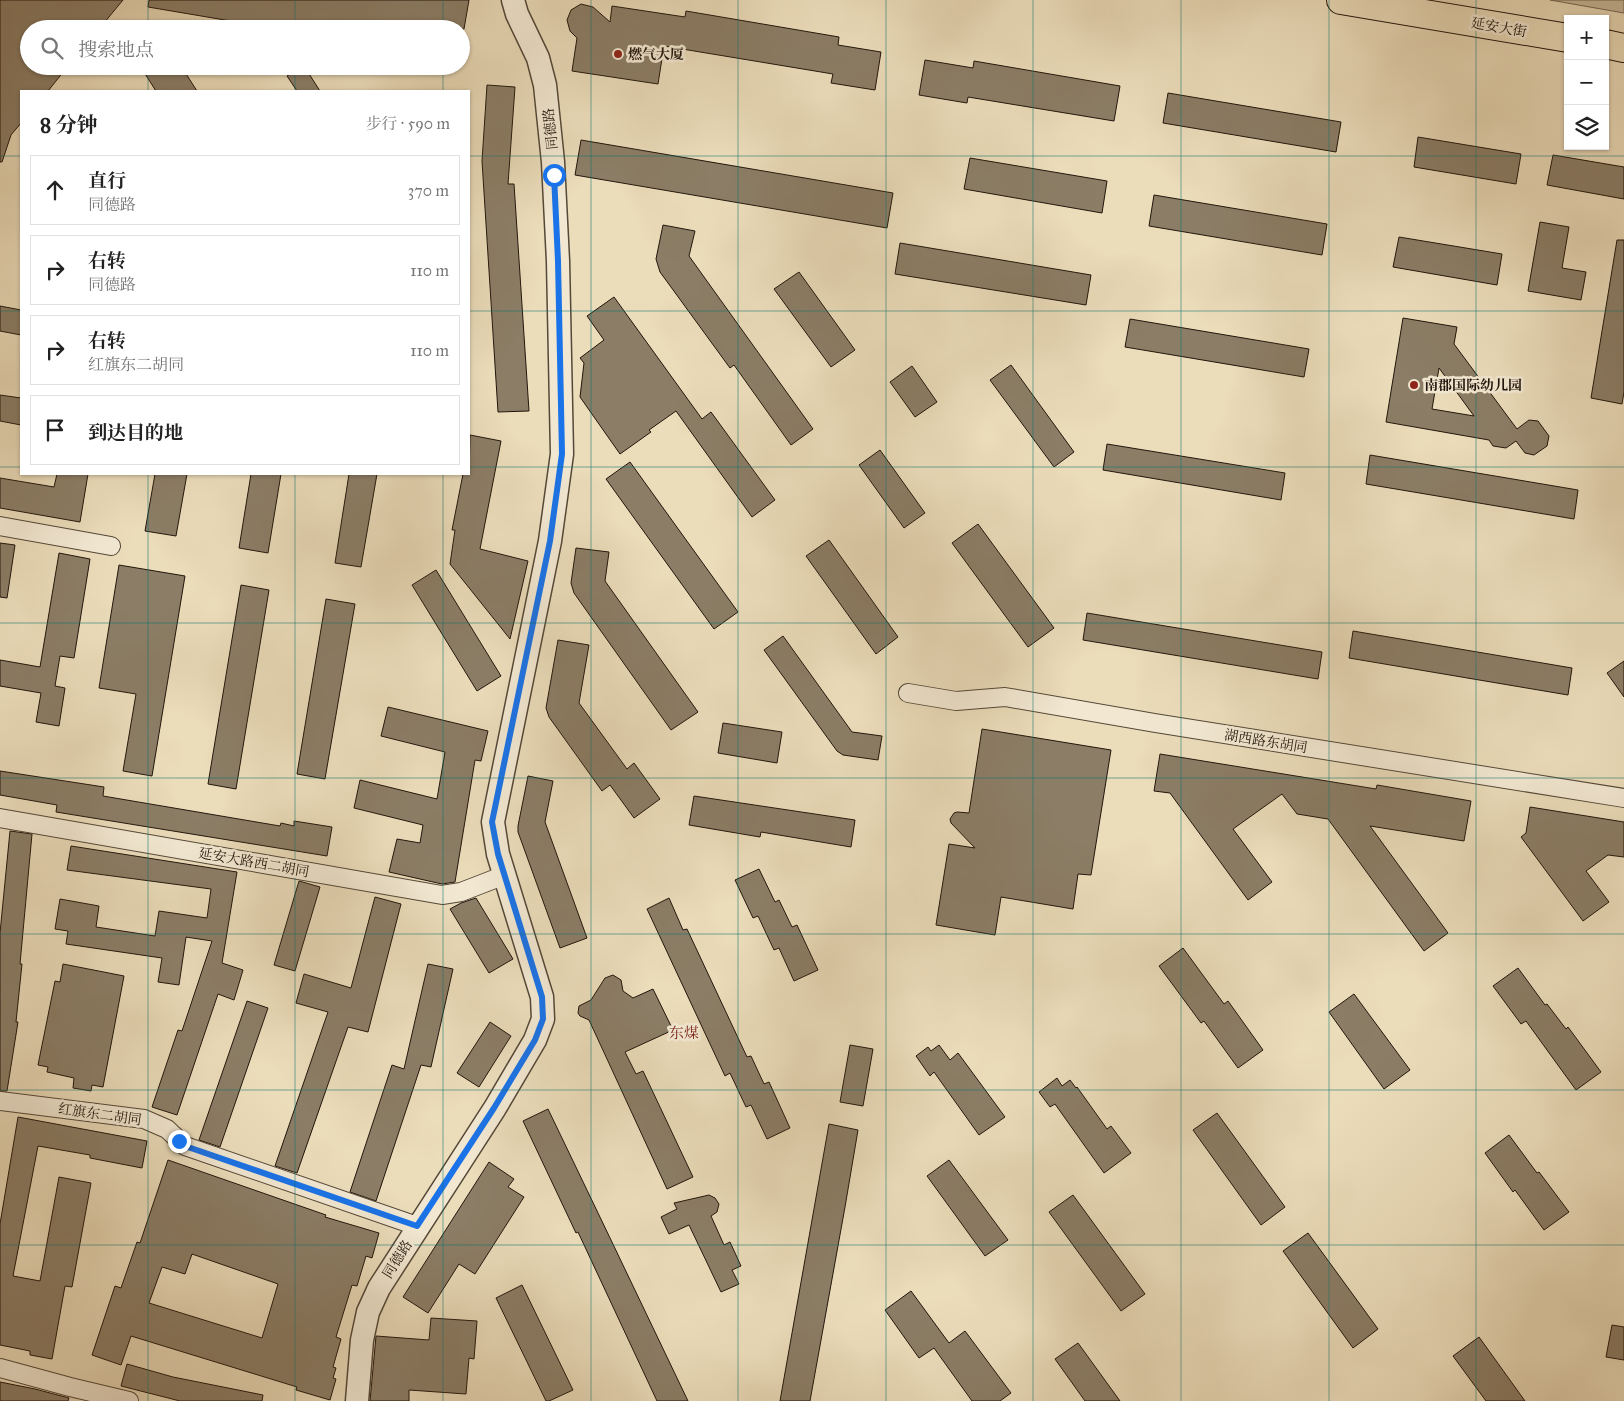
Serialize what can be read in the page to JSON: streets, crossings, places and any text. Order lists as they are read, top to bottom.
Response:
{
  "streets": {
    "main road": ["延安大街"],
    "street": [
      "同德路",
      "湖西路东胡同",
      "延安大路西二胡同",
      "红旗东二胡同"
    ]
  },
  "crossings": [
    ["同德路", "延安大路西二胡同"],
    ["同德路", "红旗东二胡同"]
  ],
  "districts": ["东煤"],
  "places": ["燃气大厦", "南郡国际幼儿园"],
  "page": {
    "map_buttons": ["+", "−"],
    "search": "搜索地点",
    "heading": ["8 分钟", "步行 · 590 m"],
    "list": [
      ["直行", "同德路", "370 m"],
      ["右转", "同德路", "110 m"],
      ["右转", "红旗东二胡同", "110 m"],
      "到达目的地"
    ]
  }
}
